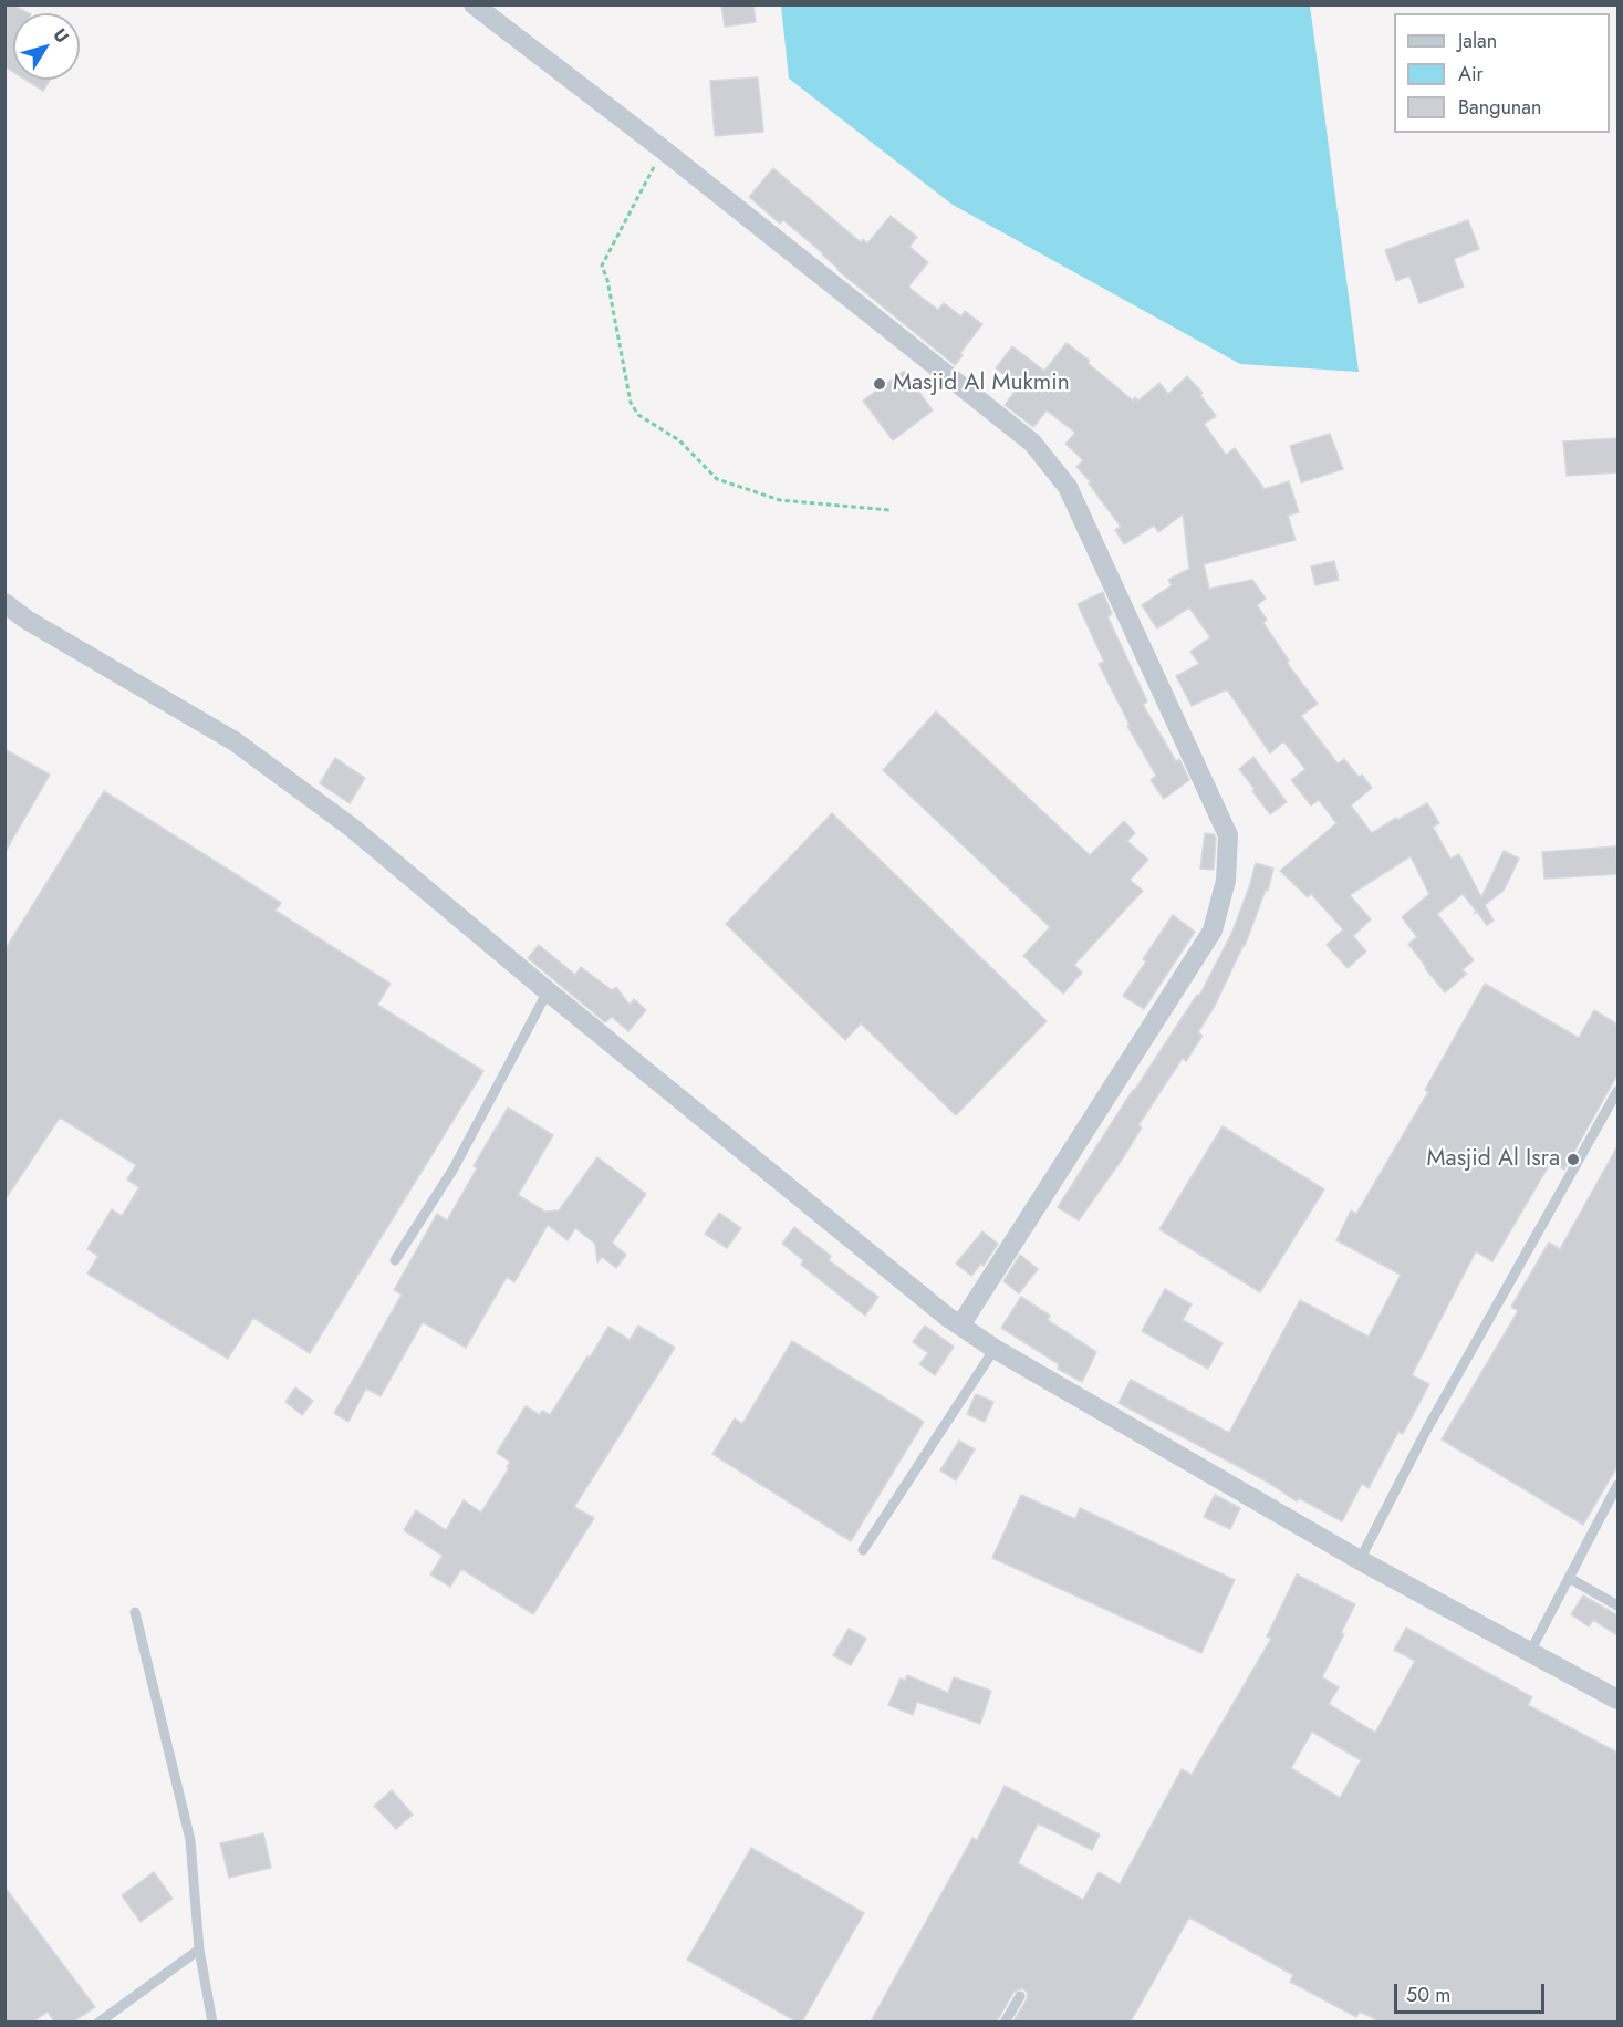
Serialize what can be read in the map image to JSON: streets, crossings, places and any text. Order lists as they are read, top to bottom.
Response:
{
  "places": ["Masjid Al Mukmin", "Masjid Al Isra"],
  "legend": ["Jalan", "Air", "Bangunan"],
  "scale_bar": "50 m",
  "north": "top right"
}
